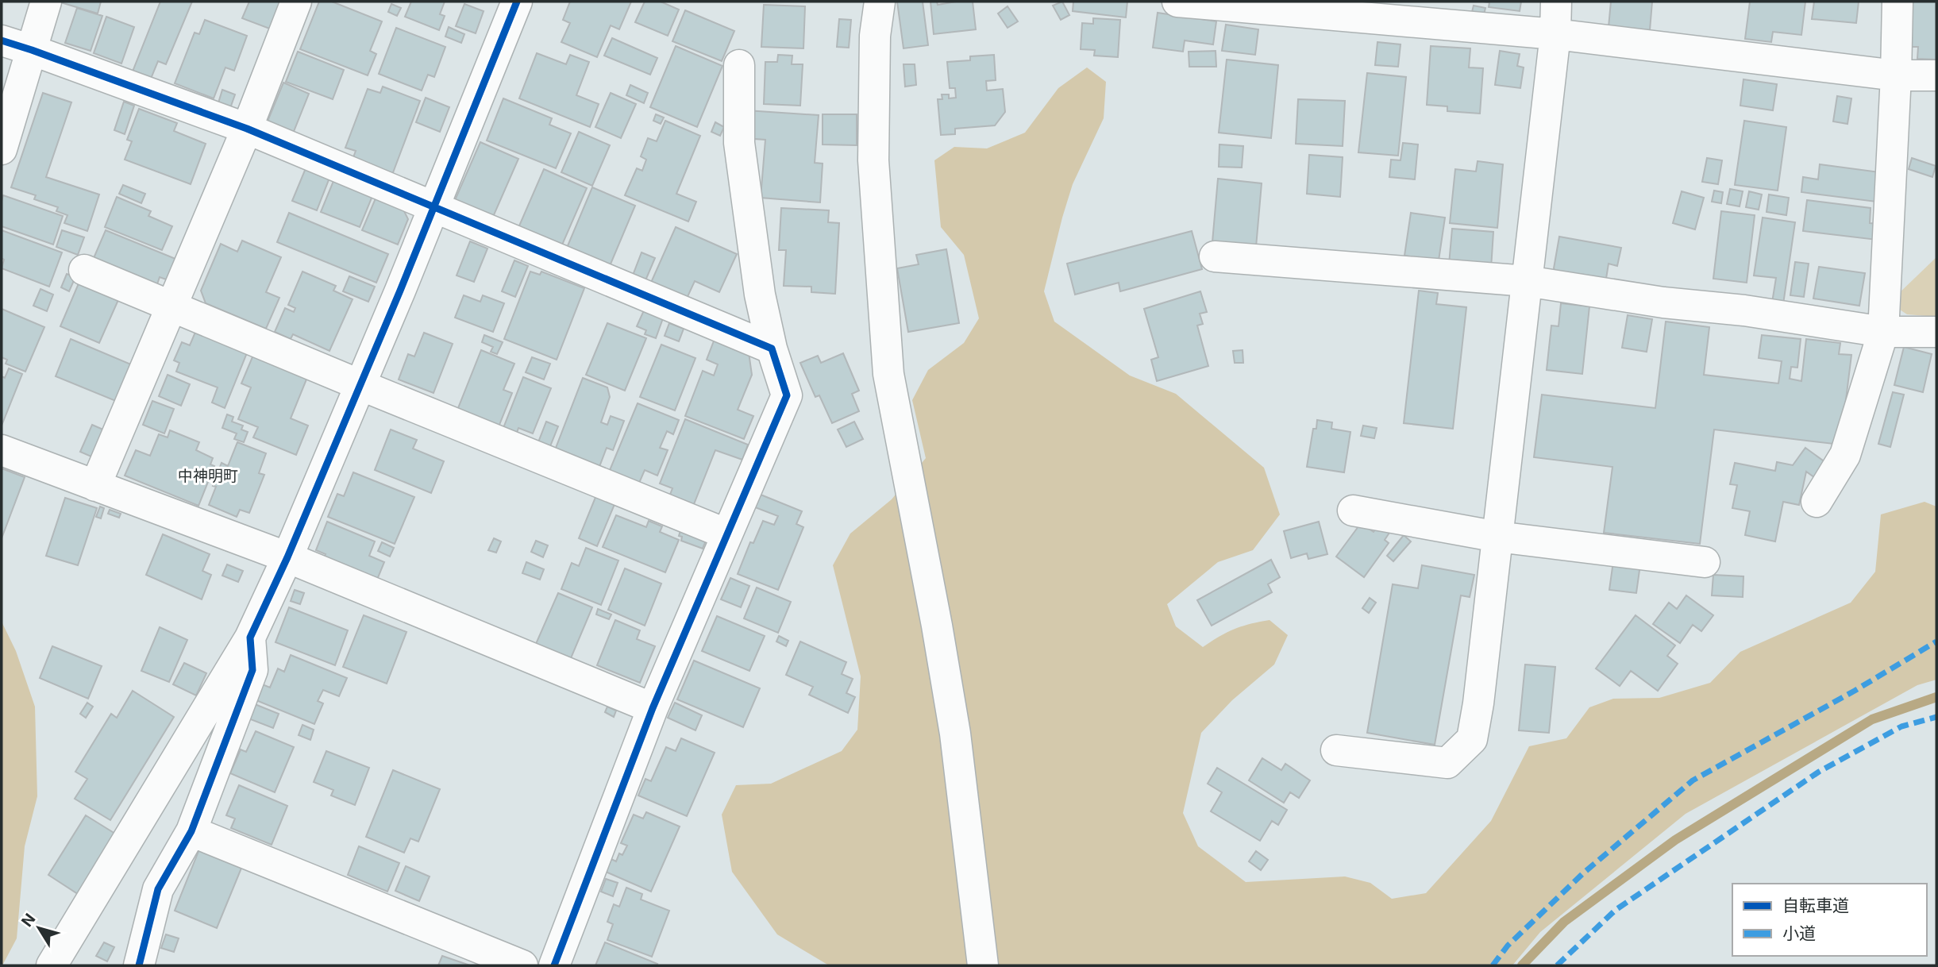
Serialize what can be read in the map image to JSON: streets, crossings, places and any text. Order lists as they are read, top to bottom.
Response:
{
  "districts": ["中神明町"],
  "legend": ["自転車道", "小道"],
  "north": "top left"
}
